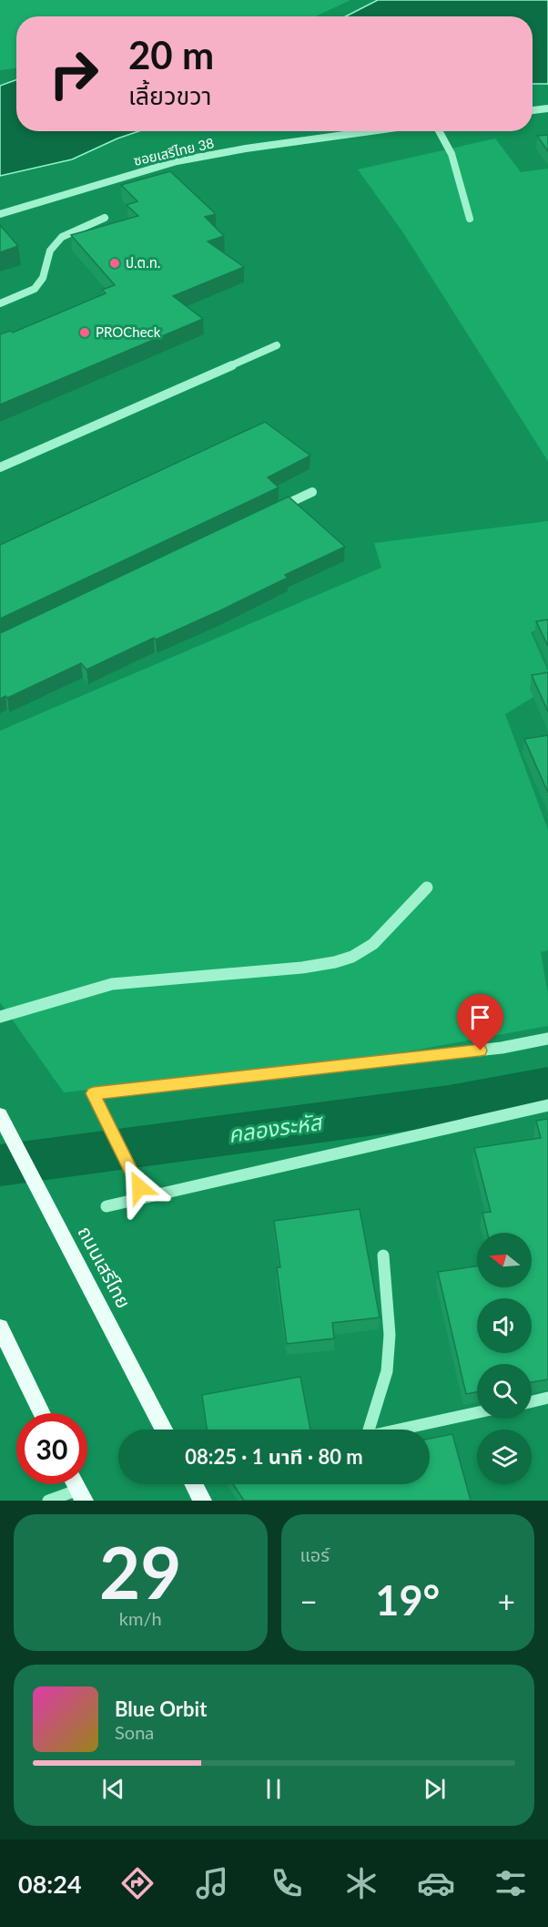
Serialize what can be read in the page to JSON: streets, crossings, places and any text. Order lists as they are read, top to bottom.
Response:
{
  "streets": {
    "main road": ["ถนนเสรีไทย"],
    "street": ["ซอยเสรีไทย 38"]
  },
  "water": ["คลองระหัส"],
  "places": ["ป.ต.ท.", "PROCheck"],
  "north": "left",
  "page": {
    "turn": ["20 m", "เลี้ยวขวา"],
    "limit": "30",
    "trip": "08:25 · 1 นาที · 80 m",
    "tile": [
      ["29", "km/h"],
      "แอร์"
    ],
    "heat": ["−", "19°", "+"],
    "song": ["Blue Orbit", "Sona"],
    "tabs": "08:24"
  }
}
